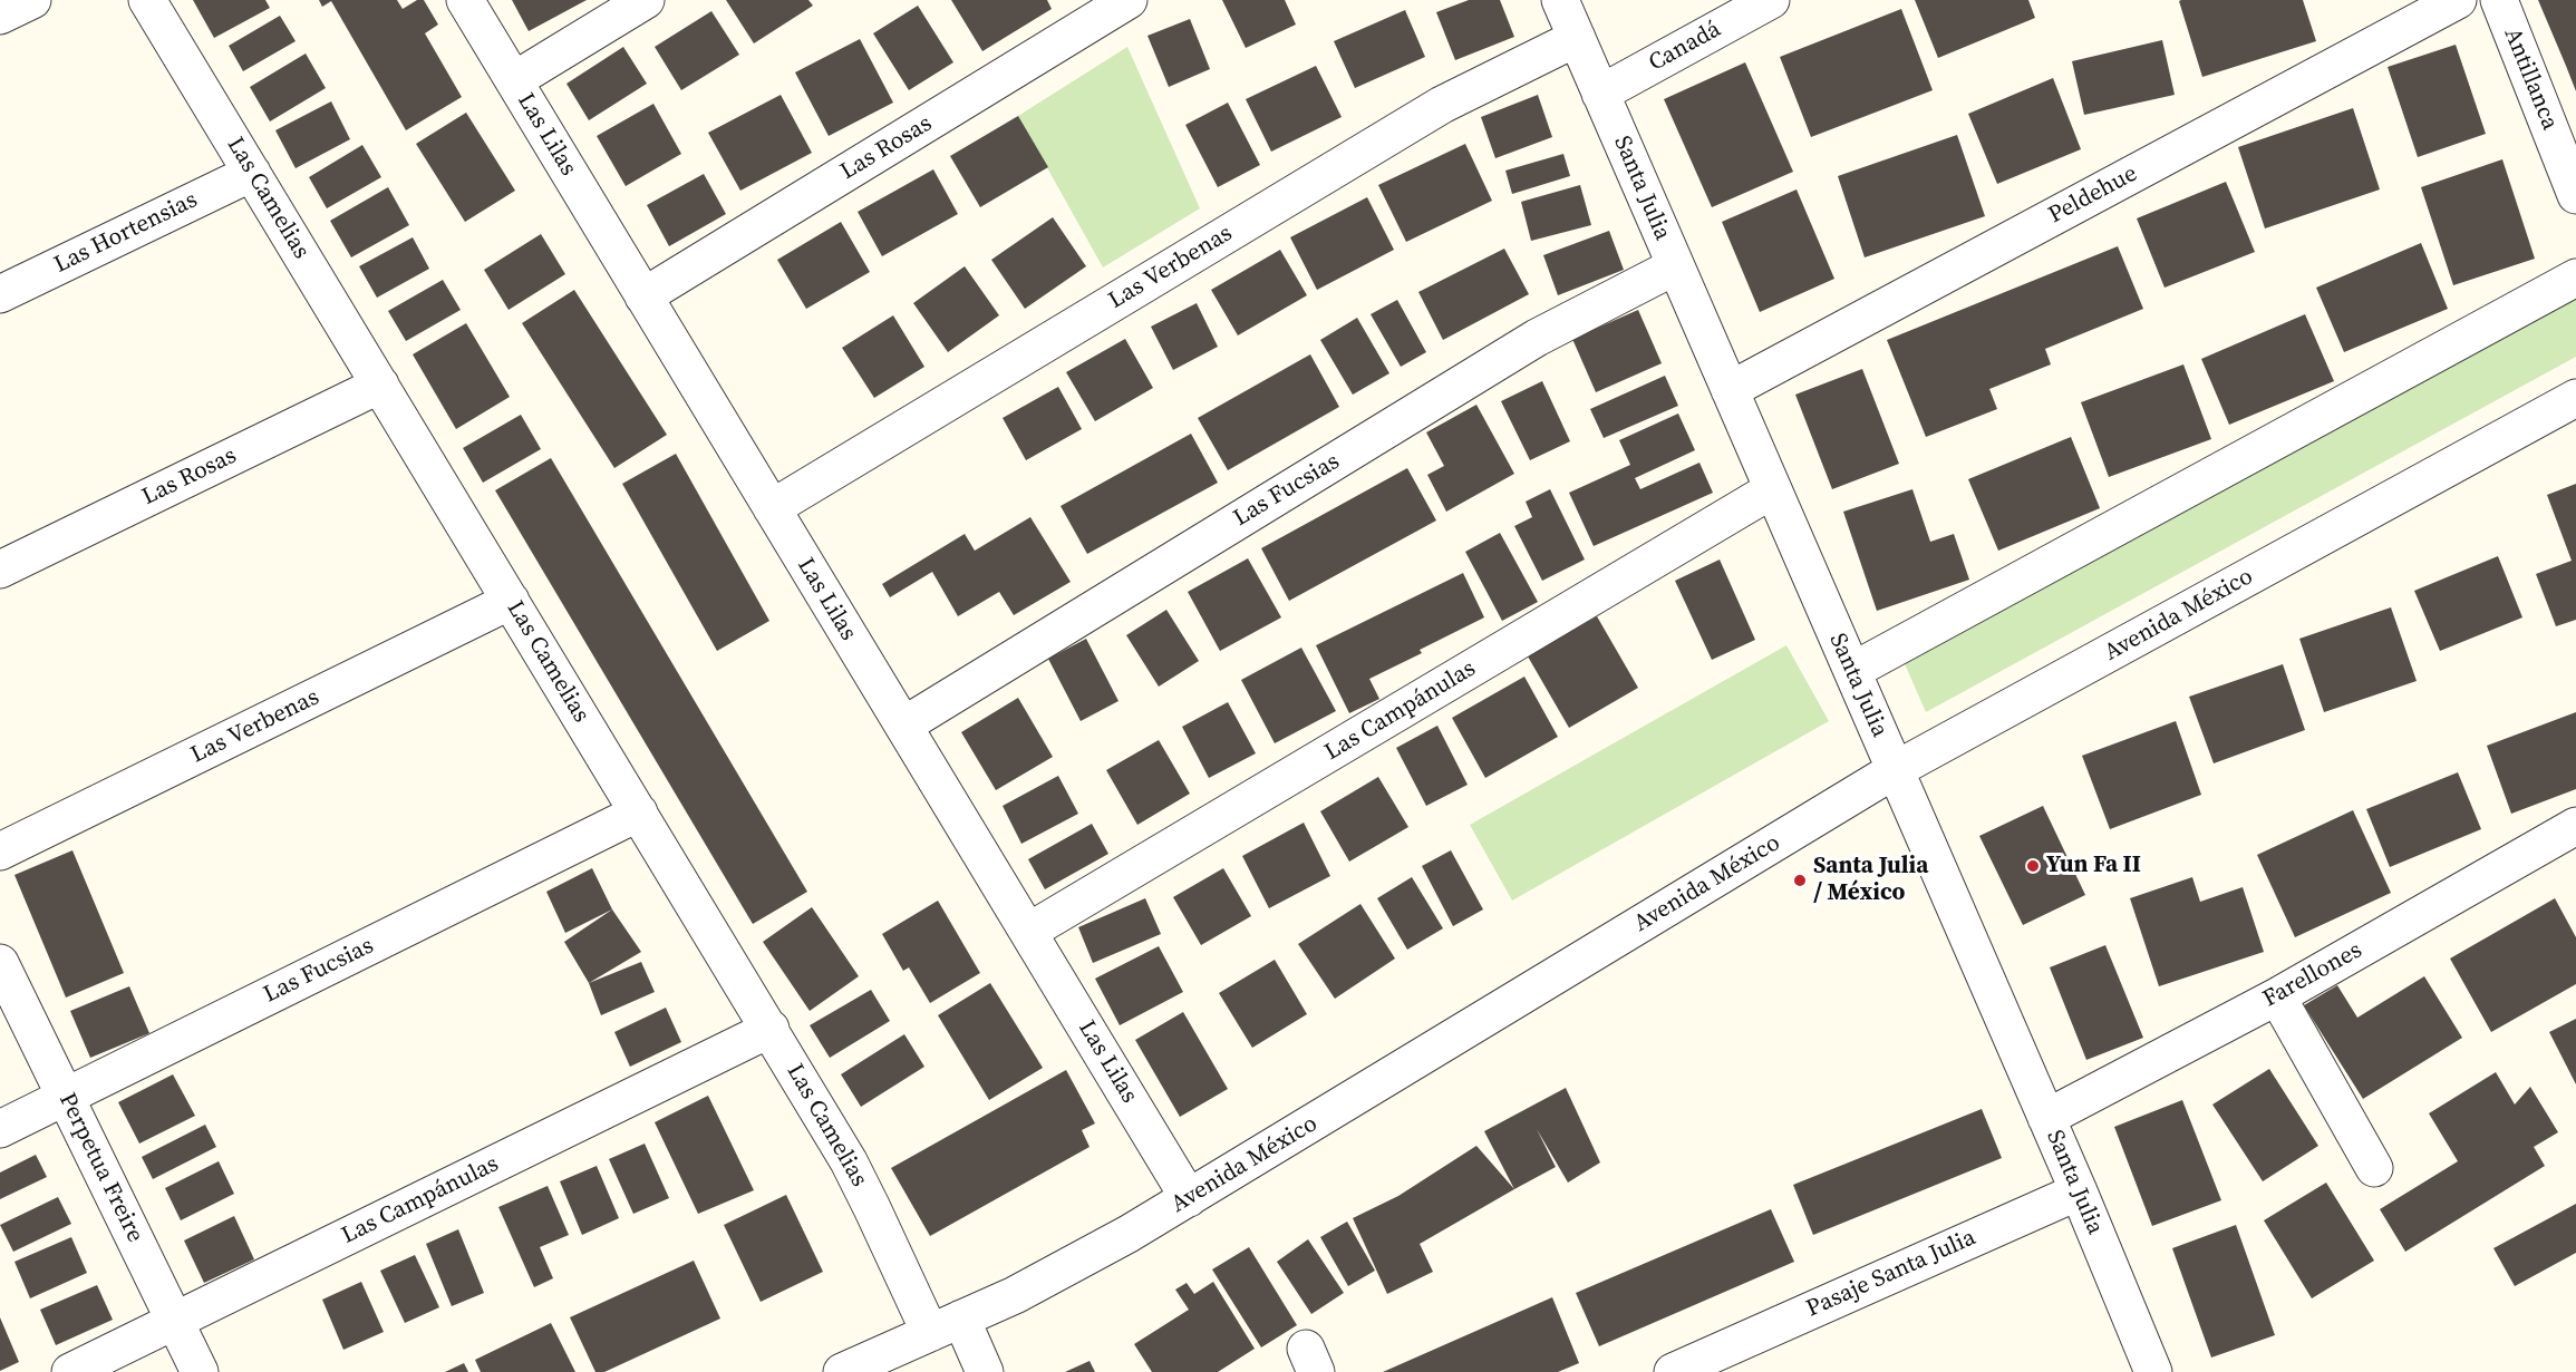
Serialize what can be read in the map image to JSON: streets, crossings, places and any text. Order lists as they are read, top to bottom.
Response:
{
  "streets": {
    "street": [
      "Canadá",
      "Antillanca",
      "Las Lilas",
      "Las Rosas",
      "Santa Julia",
      "Peldehue",
      "Las Camelias",
      "Las Hortensias",
      "Las Verbenas",
      "Las Fucsias",
      "Avenida México",
      "Las Campánulas",
      "Farellones",
      "Perpetua Freire",
      "Pasaje Santa Julia"
    ]
  },
  "crossings": [
    ["Canadá", "Santa Julia"],
    ["Las Lilas", "Las Rosas"],
    ["Las Lilas", "Las Verbenas"],
    ["Las Lilas", "Las Fucsias"],
    ["Las Lilas", "Avenida México"],
    ["Las Lilas", "Las Campánulas"],
    ["Las Rosas", "Las Camelias"],
    ["Santa Julia", "Peldehue"],
    ["Santa Julia", "Las Verbenas"],
    ["Santa Julia", "Las Fucsias"],
    ["Santa Julia", "Avenida México"],
    ["Santa Julia", "Las Campánulas"],
    ["Santa Julia", "Farellones"],
    ["Santa Julia", "Pasaje Santa Julia"],
    ["Las Camelias", "Las Hortensias"],
    ["Las Camelias", "Las Verbenas"],
    ["Las Camelias", "Las Fucsias"],
    ["Las Camelias", "Avenida México"],
    ["Las Camelias", "Las Campánulas"],
    ["Las Fucsias", "Perpetua Freire"],
    ["Las Campánulas", "Perpetua Freire"]
  ],
  "places": ["Yun Fa II", "Santa Julia / México"]
}
